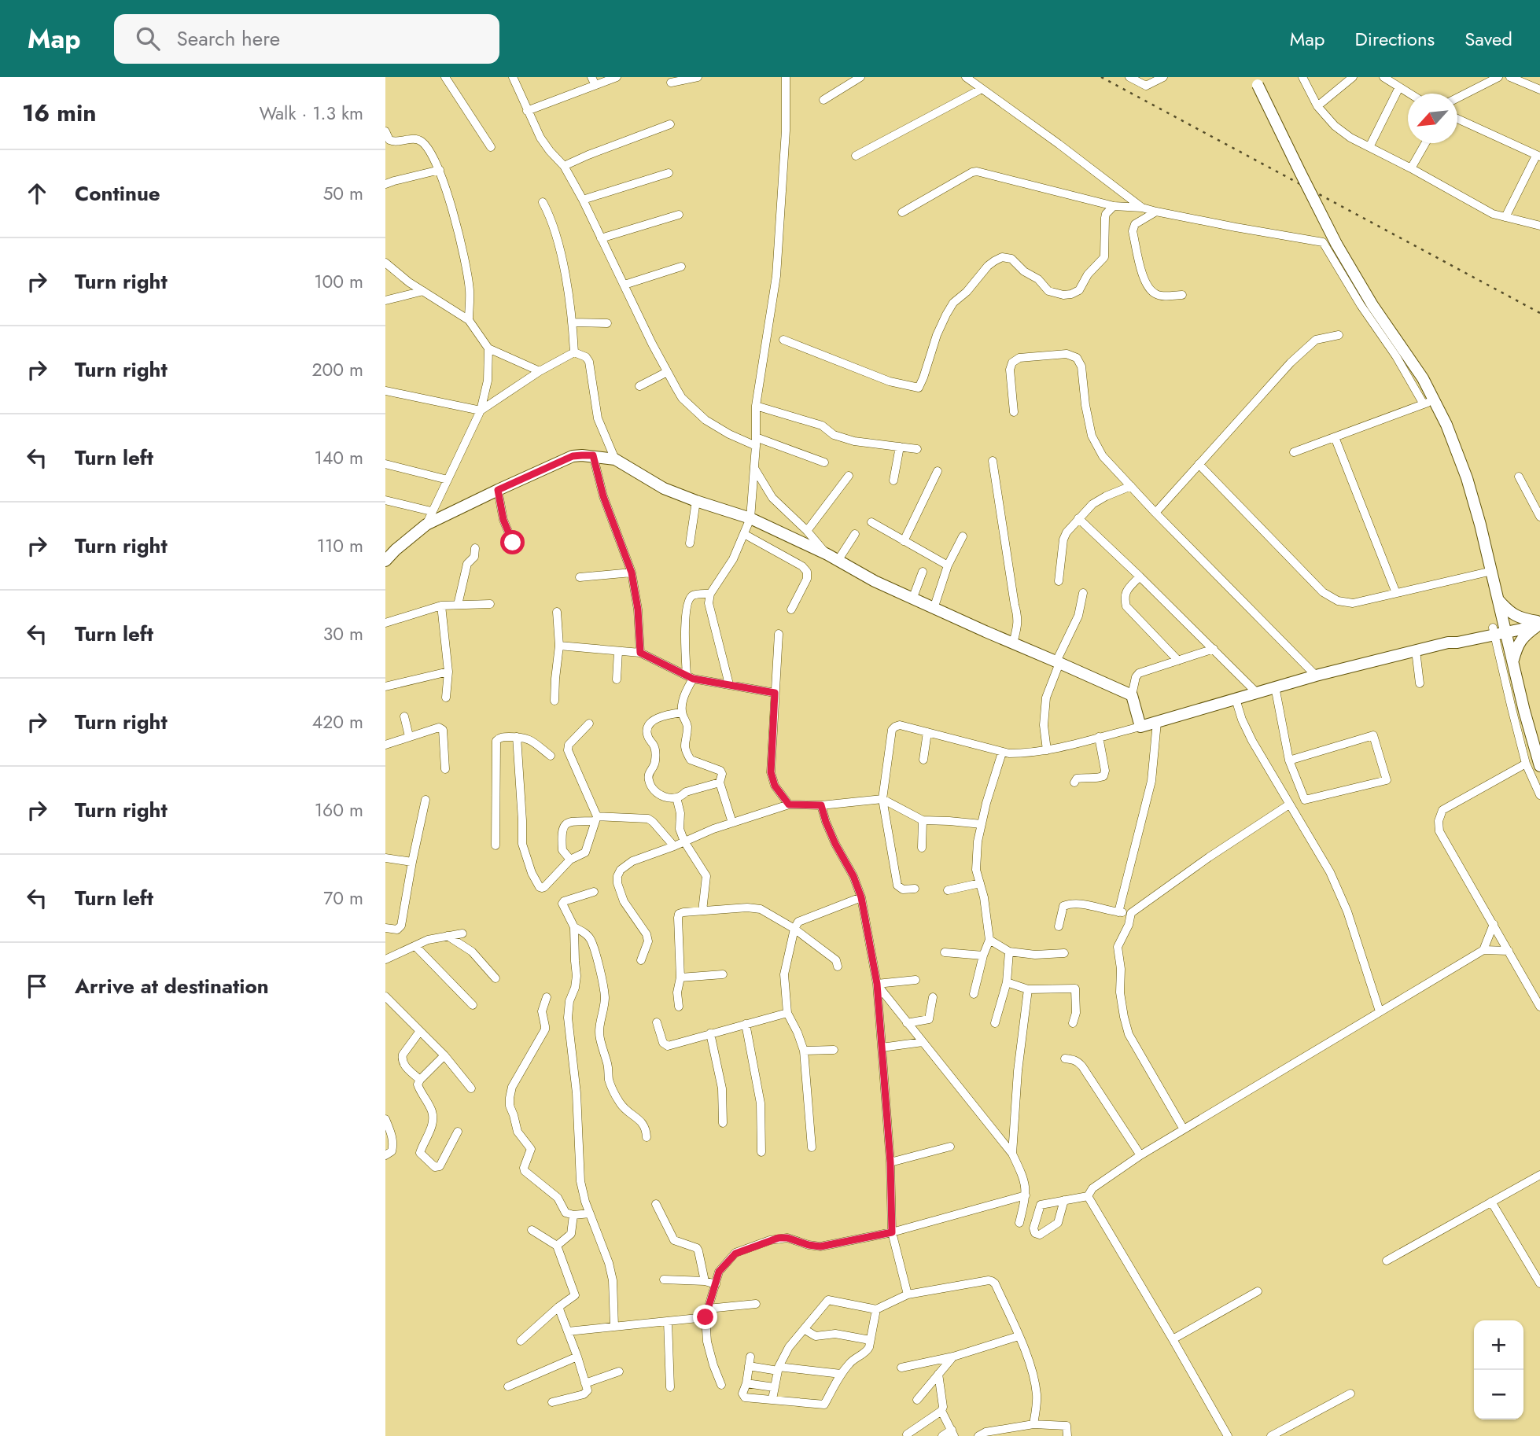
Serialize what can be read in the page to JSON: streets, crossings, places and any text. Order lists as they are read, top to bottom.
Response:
{
  "north": "bottom left",
  "page": {
    "header": "Map",
    "search": "Search here",
    "nav": ["Map", "Directions", "Saved"],
    "heading": ["16 min", "Walk · 1.3 km"],
    "list": [
      ["Continue", "50 m"],
      ["Turn right", "100 m"],
      ["Turn right", "200 m"],
      ["Turn left", "140 m"],
      ["Turn right", "110 m"],
      ["Turn left", "30 m"],
      ["Turn right", "420 m"],
      ["Turn right", "160 m"],
      ["Turn left", "70 m"],
      "Arrive at destination"
    ],
    "map_buttons": ["+", "−"]
  }
}
